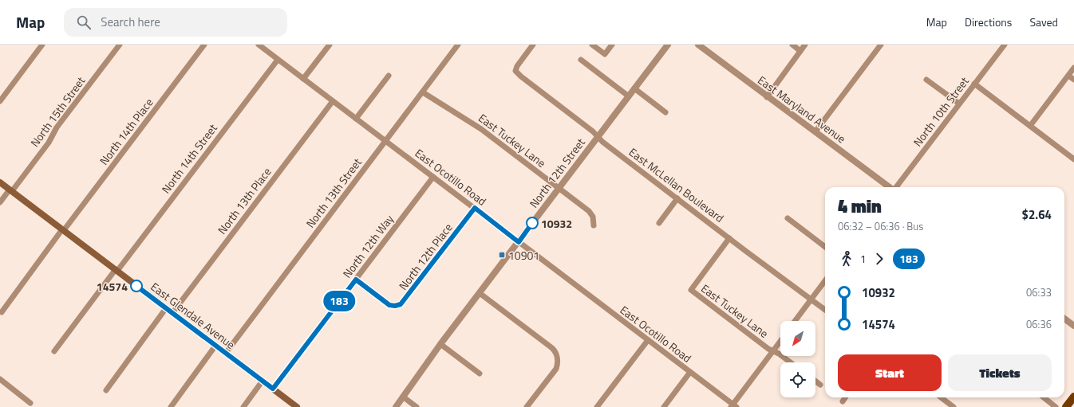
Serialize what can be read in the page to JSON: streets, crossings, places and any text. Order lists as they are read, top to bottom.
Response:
{
  "streets": {
    "main road": ["East Glendale Avenue"],
    "street": [
      "East Maryland Avenue",
      "North 15th Street",
      "North 10th Street",
      "North 14th Place",
      "East Tuckey Lane",
      "North 14th Street",
      "North 12th Street",
      "East Ocotillo Road",
      "East McLellan Boulevard",
      "North 13th Street",
      "North 13th Place",
      "North 12th Way",
      "North 12th Place"
    ]
  },
  "crossings": [
    ["North 15th Street", "East Glendale Avenue"],
    ["North 14th Place", "East Glendale Avenue"],
    ["East Tuckey Lane", "North 12th Street"],
    ["East Tuckey Lane", "East McLellan Boulevard"],
    ["East Tuckey Lane", "North 13th Street"],
    ["North 14th Street", "East Ocotillo Road"],
    ["North 14th Street", "East Glendale Avenue"],
    ["North 12th Street", "East Ocotillo Road"],
    ["North 12th Street", "East McLellan Boulevard"],
    ["East Ocotillo Road", "North 13th Street"],
    ["East Ocotillo Road", "North 13th Place"],
    ["East Ocotillo Road", "North 12th Way"],
    ["East Ocotillo Road", "North 12th Place"],
    ["North 13th Street", "East Glendale Avenue"],
    ["North 13th Place", "East Glendale Avenue"],
    ["North 12th Way", "North 12th Place"],
    ["North 12th Way", "East Glendale Avenue"]
  ],
  "places": {
    "other": ["10932", "14574"],
    "transit": ["10901"]
  },
  "lines": ["bus line 183"],
  "north": "bottom left",
  "page": {
    "header": "Map",
    "search": "Search here",
    "nav": ["Map", "Directions", "Saved"],
    "on_map": "183",
    "heading": ["4 min", "06:32 – 06:36 · Bus", "$2.64"],
    "legs": ["1", "183"],
    "list": [
      {
        "name": "10932",
        "value": "06:33"
      },
      {
        "name": "14574",
        "value": "06:36"
      }
    ],
    "buttons": ["Start", "Tickets"]
  }
}
